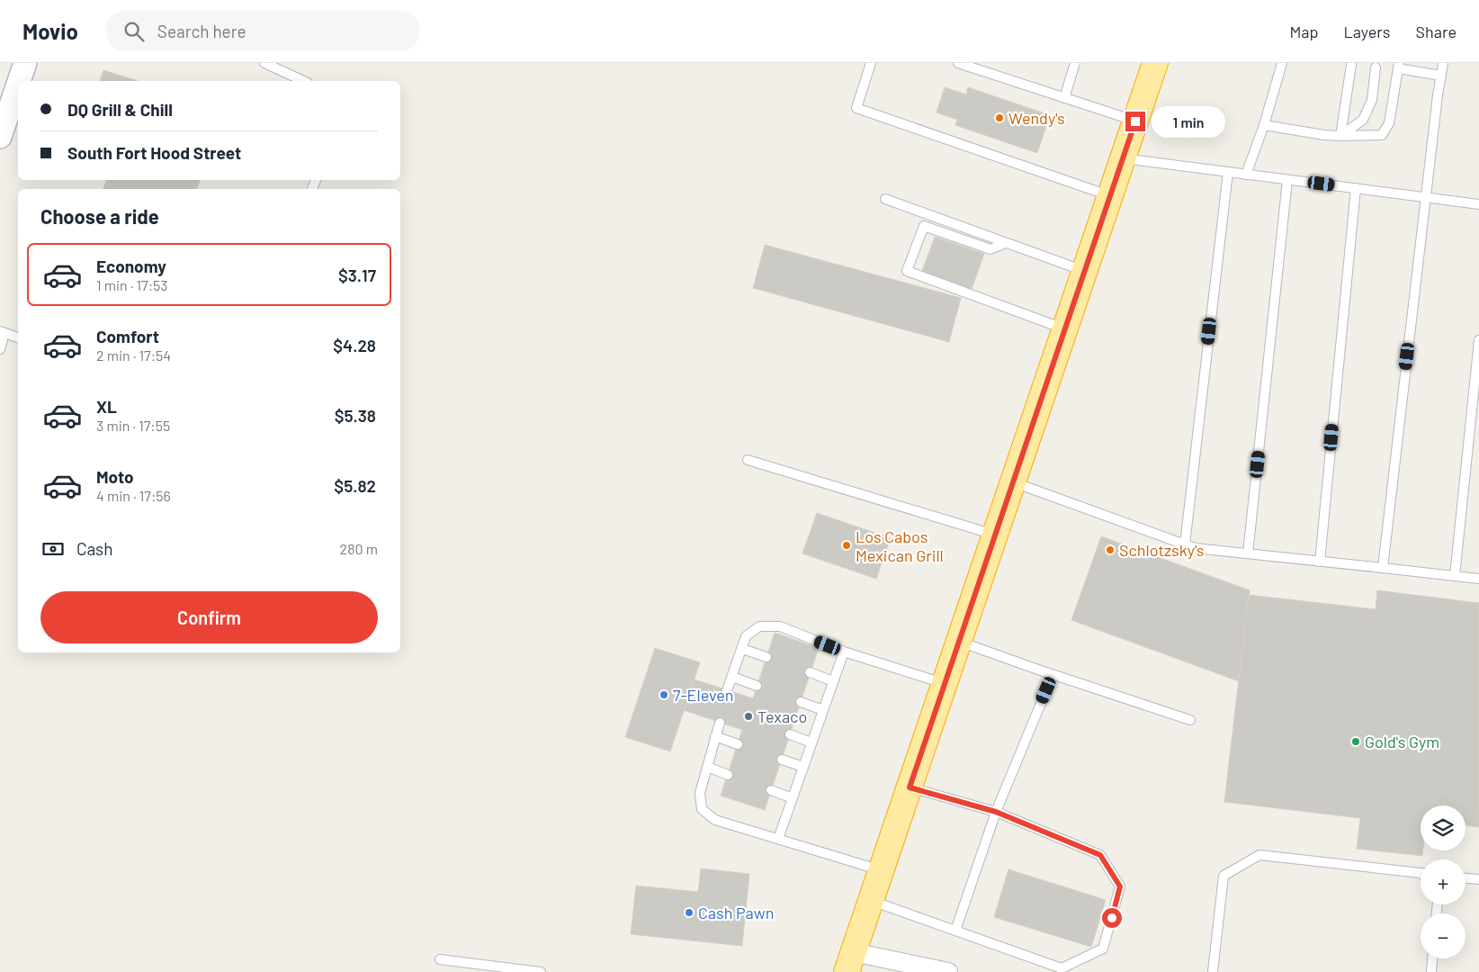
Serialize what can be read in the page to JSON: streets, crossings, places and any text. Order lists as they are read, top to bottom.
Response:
{
  "places": [
    "Wendy's",
    "Los Cabos Mexican Grill",
    "Schlotzsky's",
    "7-Eleven",
    "Texaco",
    "Gold's Gym",
    "Cash Pawn"
  ],
  "page": {
    "header": "Movio",
    "search": "Search here",
    "nav": ["Map", "Layers", "Share"],
    "banner": ["DQ Grill & Chill", "South Fort Hood Street"],
    "bubble": "1 min",
    "heading": "Choose a ride",
    "list": [
      {
        "name": "Economy",
        "note": "1 min · 17:53",
        "value": "$3.17"
      },
      {
        "name": "Comfort",
        "note": "2 min · 17:54",
        "value": "$4.28"
      },
      {
        "name": "XL",
        "note": "3 min · 17:55",
        "value": "$5.38"
      },
      {
        "name": "Moto",
        "note": "4 min · 17:56",
        "value": "$5.82"
      }
    ],
    "pay": ["Cash", "280 m"],
    "buttons": "Confirm",
    "map_buttons": ["+", "−"]
  }
}
